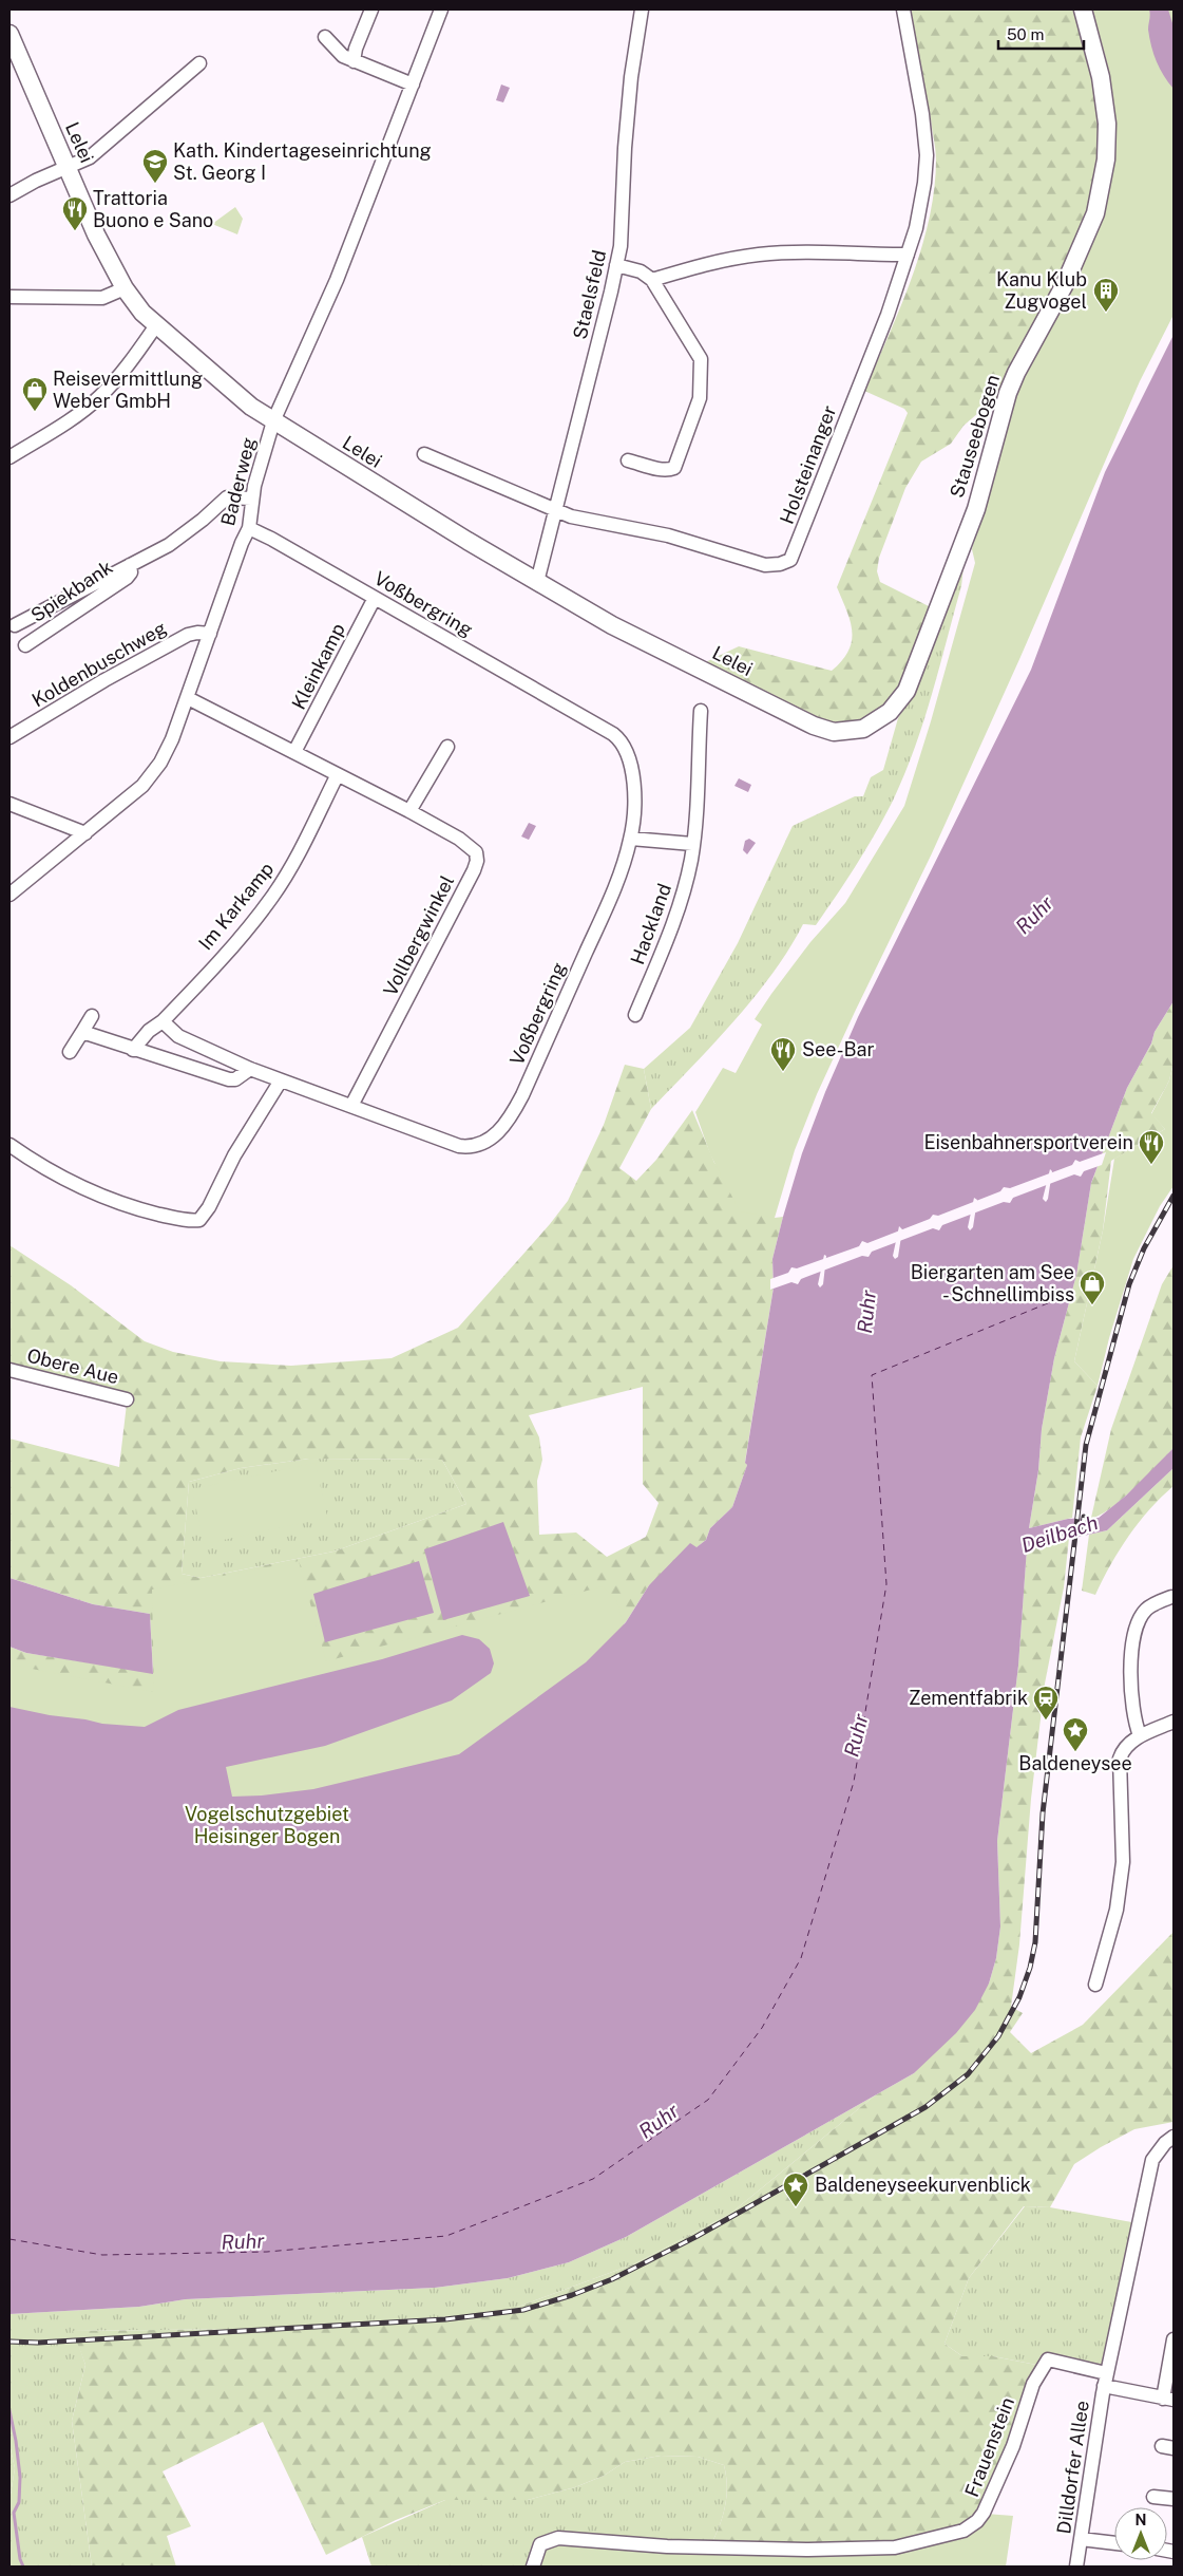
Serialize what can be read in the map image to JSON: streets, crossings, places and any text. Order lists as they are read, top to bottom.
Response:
{
  "streets": {
    "street": [
      "Lelei",
      "Staelsfeld",
      "Stauseebogen",
      "Holsteinanger",
      "Baderweg",
      "Spiekbank",
      "Voßbergring",
      "Koldenbuschweg",
      "Kleinkamp",
      "Im Karkamp",
      "Hackland",
      "Vollbergwinkel",
      "Obere Aue",
      "Frauenstein",
      "Dilldorfer Allee"
    ]
  },
  "crossings": [
    ["Lelei", "Staelsfeld"],
    ["Lelei", "Stauseebogen"],
    ["Lelei", "Baderweg"],
    ["Staelsfeld", "Holsteinanger"],
    ["Baderweg", "Spiekbank"],
    ["Baderweg", "Voßbergring"],
    ["Baderweg", "Koldenbuschweg"],
    ["Baderweg", "Vollbergwinkel"],
    ["Voßbergring", "Kleinkamp"],
    ["Voßbergring", "Vollbergwinkel"],
    ["Kleinkamp", "Vollbergwinkel"],
    ["Im Karkamp", "Vollbergwinkel"],
    ["Frauenstein", "Dilldorfer Allee"]
  ],
  "water": ["Ruhr", "Deilbach"],
  "parks": ["Vogelschutzgebiet Heisinger Bogen"],
  "places": {
    "school or university": ["Kath. Kindertageseinrichtung St. Georg I"],
    "restaurant": ["Trattoria Buono e Sano", "See-Bar", "Eisenbahnersportverein"],
    "building": ["Kanu Klub Zugvogel"],
    "shop": ["Reisevermittlung Weber GmbH", "Biergarten am See - Schnellimbiss"],
    "station": ["Zementfabrik"],
    "place": ["Baldeneysee", "Baldeneyseekurvenblick"]
  },
  "scale_bar": "50 m",
  "north": "top"
}
